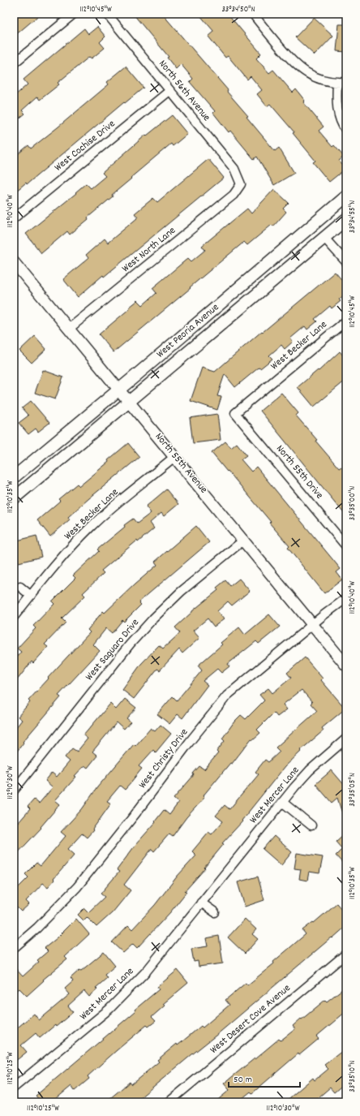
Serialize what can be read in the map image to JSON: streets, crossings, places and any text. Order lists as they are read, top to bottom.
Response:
{
  "streets": {
    "main road": ["West Peoria Avenue"],
    "street": [
      "North 56th Avenue",
      "West Cochise Drive",
      "West North Lane",
      "West Becker Lane",
      "North 55th Avenue",
      "North 55th Drive",
      "West Saguaro Drive",
      "West Christy Drive",
      "West Mercer Lane",
      "West Desert Cove Avenue"
    ]
  },
  "crossings": [
    ["North 56th Avenue", "West Cochise Drive"],
    ["North 56th Avenue", "West North Lane"],
    ["West North Lane", "North 55th Avenue"],
    ["West Peoria Avenue", "North 55th Avenue"],
    ["West Becker Lane", "North 55th Avenue"],
    ["West Becker Lane", "North 55th Drive"],
    ["North 55th Avenue", "West Saguaro Drive"],
    ["North 55th Avenue", "West Christy Drive"]
  ],
  "scale_bar": "50 m",
  "coordinates": [
    "112°10'45\"W",
    "33°34'50\"N",
    "112°10'40\"W",
    "33°34'55\"N",
    "112°10'35\"W",
    "33°35'00\"N",
    "112°10'30\"W",
    "33°35'05\"N",
    "112°10'25\"W",
    "33°35'10\"N"
  ]
}
